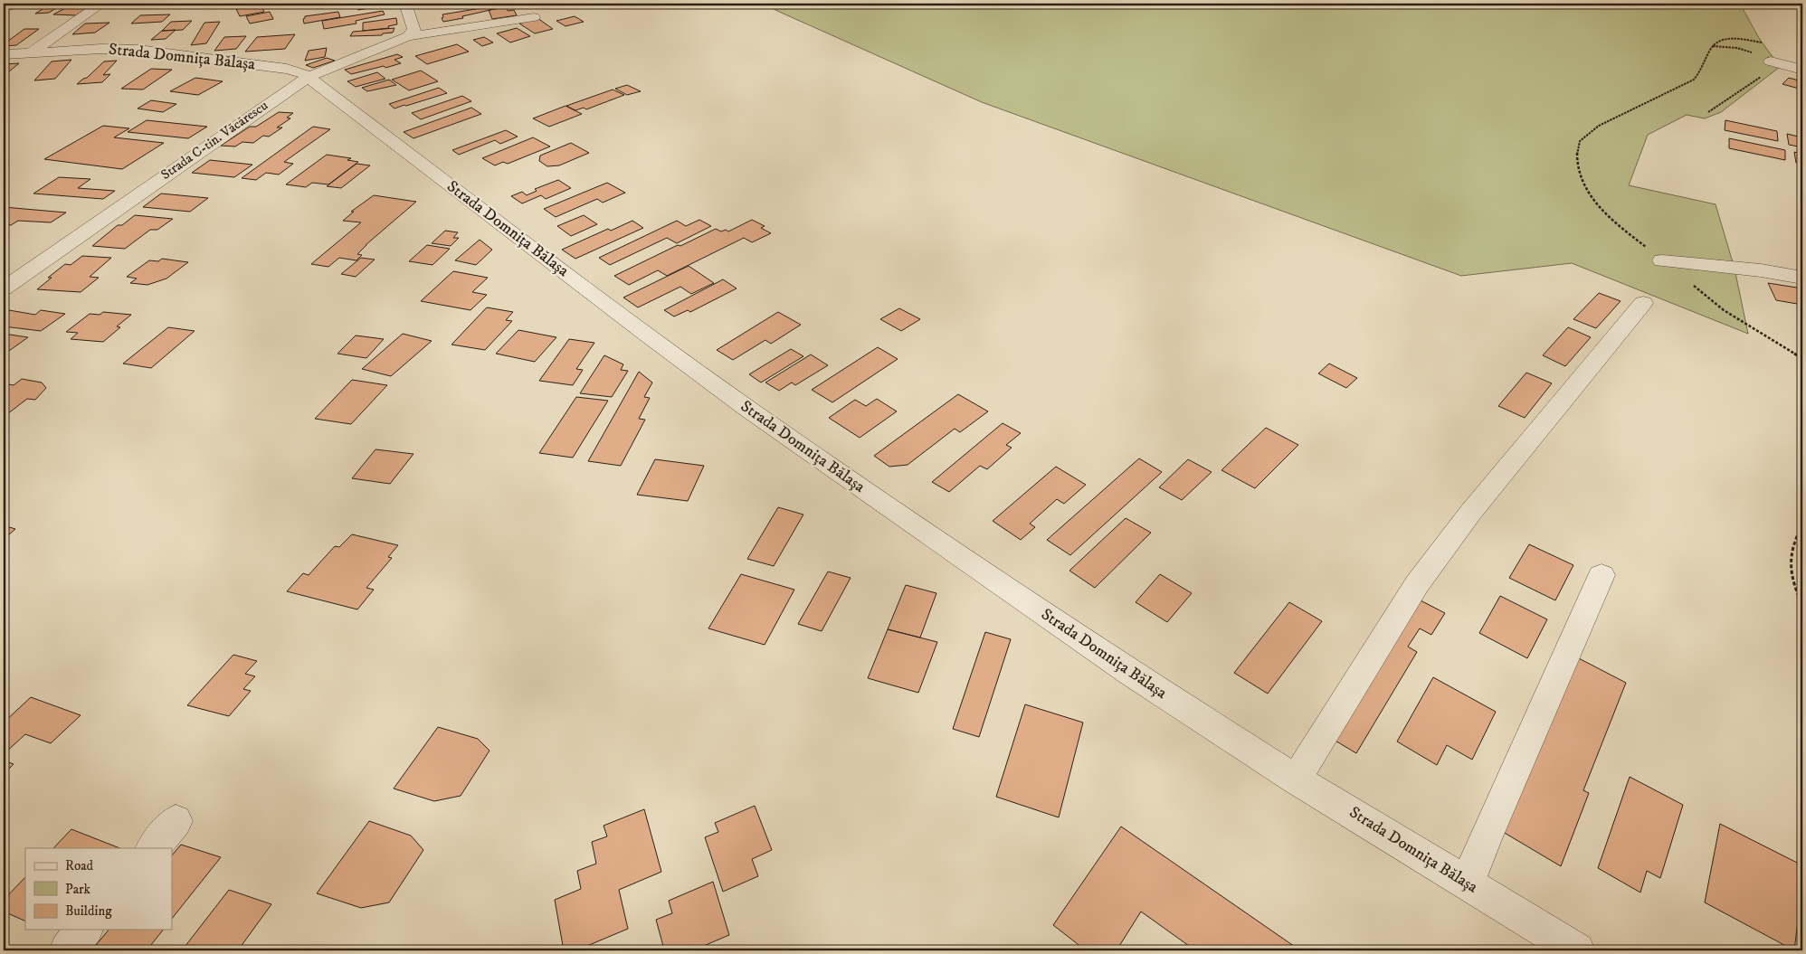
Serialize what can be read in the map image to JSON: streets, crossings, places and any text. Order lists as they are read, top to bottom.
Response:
{
  "streets": {
    "street": ["Strada Domnița Bălașa", "Strada C-tin. Văcărescu"]
  },
  "crossings": [
    ["Strada Domnița Bălașa", "Strada C-tin. Văcărescu"]
  ],
  "legend": ["Road", "Park", "Building"]
}
